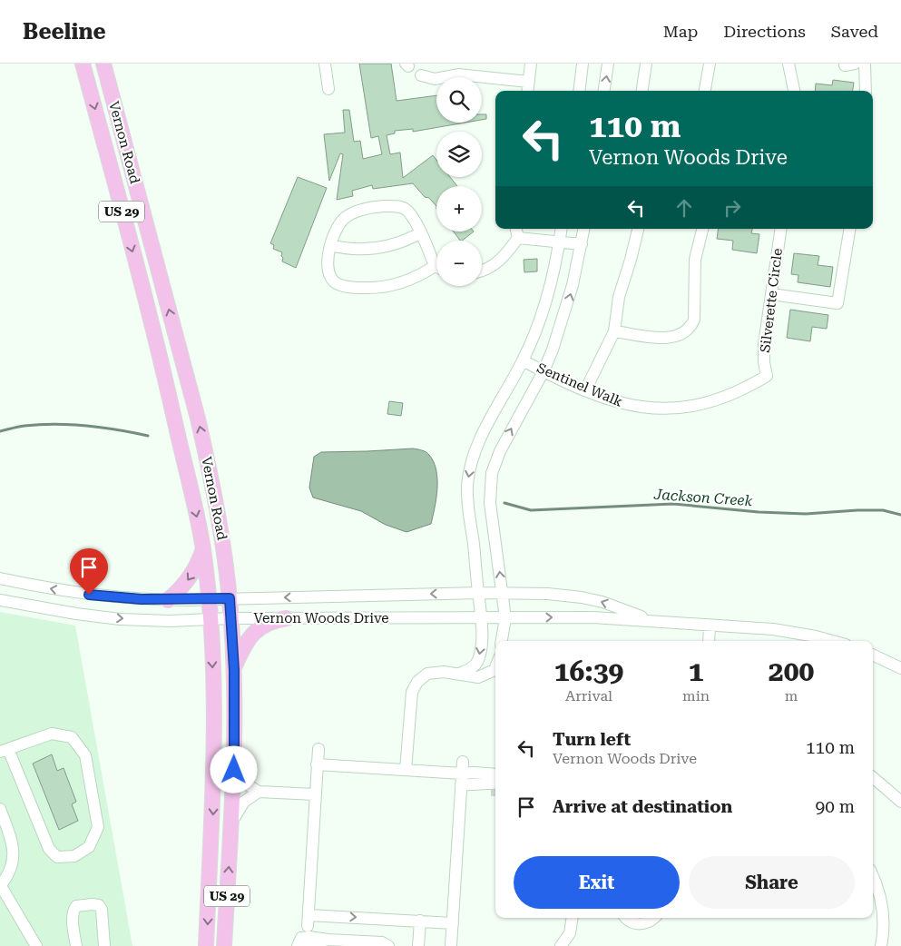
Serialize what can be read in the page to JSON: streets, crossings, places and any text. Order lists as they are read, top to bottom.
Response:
{
  "streets": {
    "main road": ["Vernon Road", "US 29"],
    "street": ["Silverette Circle", "Sentinel Walk", "Vernon Woods Drive"]
  },
  "crossings": [
    ["Vernon Road", "Vernon Woods Drive"],
    ["Silverette Circle", "Sentinel Walk"]
  ],
  "water": ["Jackson Creek"],
  "page": {
    "header": "Beeline",
    "nav": ["Map", "Directions", "Saved"],
    "map_buttons": ["+", "−"],
    "turn": ["110 m", "Vernon Woods Drive"],
    "eta": [
      "16:39",
      "Arrival",
      "1",
      "min",
      "200",
      "m"
    ],
    "list": [
      {
        "name": "Turn left",
        "note": "Vernon Woods Drive",
        "value": "110 m"
      },
      {
        "name": "Arrive at destination",
        "value": "90 m"
      }
    ],
    "buttons": ["Exit", "Share"]
  }
}
